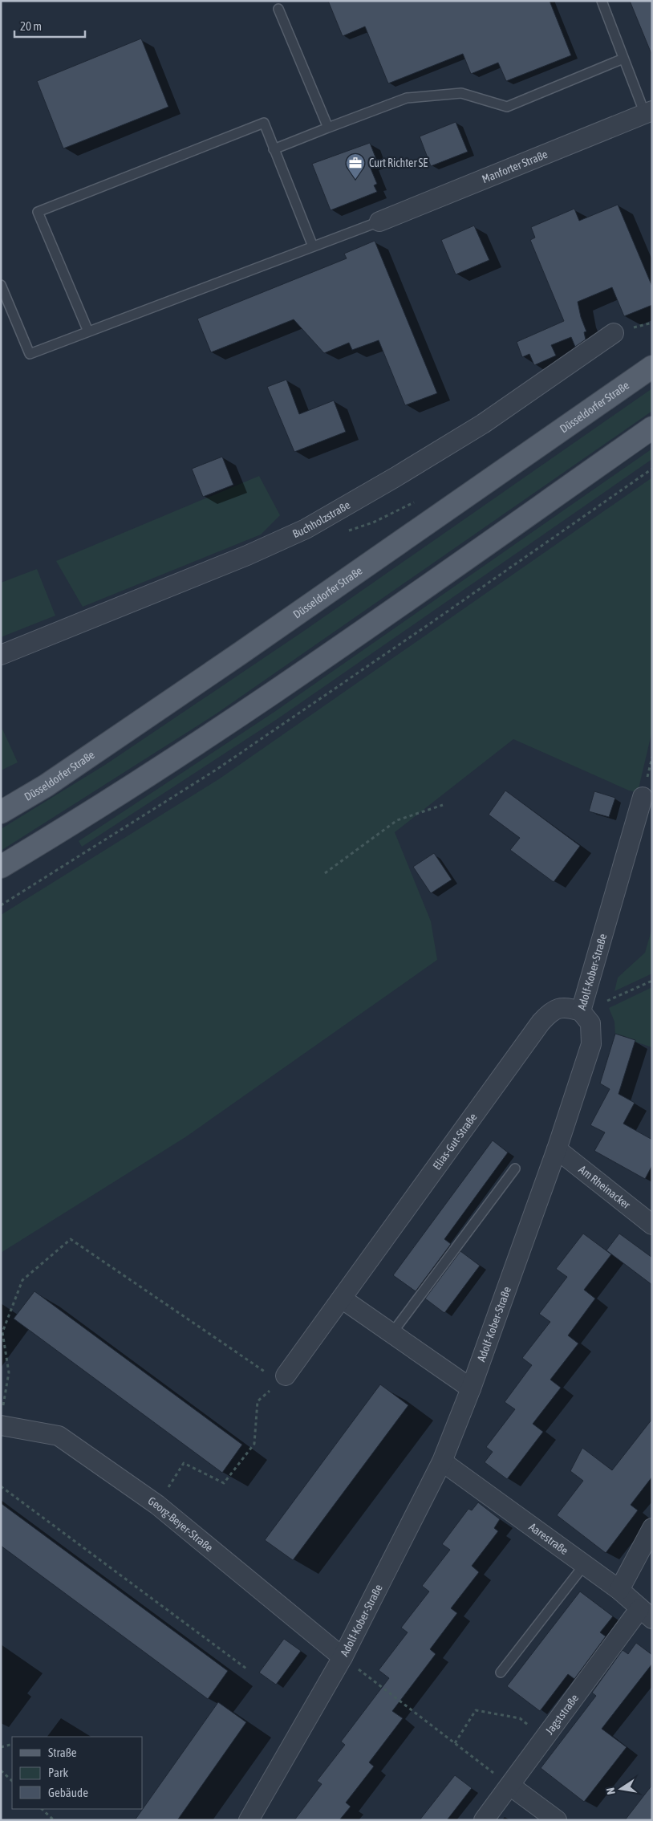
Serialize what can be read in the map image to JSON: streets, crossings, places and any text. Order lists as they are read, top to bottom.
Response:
{
  "streets": {
    "main road": ["Düsseldorfer Straße"],
    "street": [
      "Manforter Straße",
      "Buchholzstraße",
      "Adolf-Kober-Straße",
      "Elias-Gut-Straße",
      "Am Rheinacker",
      "Georg-Beyer-Straße",
      "Aarestraße",
      "Jagststraße"
    ]
  },
  "crossings": [
    ["Adolf-Kober-Straße", "Elias-Gut-Straße"],
    ["Adolf-Kober-Straße", "Am Rheinacker"],
    ["Adolf-Kober-Straße", "Georg-Beyer-Straße"],
    ["Adolf-Kober-Straße", "Aarestraße"],
    ["Aarestraße", "Jagststraße"]
  ],
  "places": {
    "office": ["Curt Richter SE"]
  },
  "legend": ["Straße", "Park", "Gebäude"],
  "scale_bar": "20 m",
  "north": "left"
}
